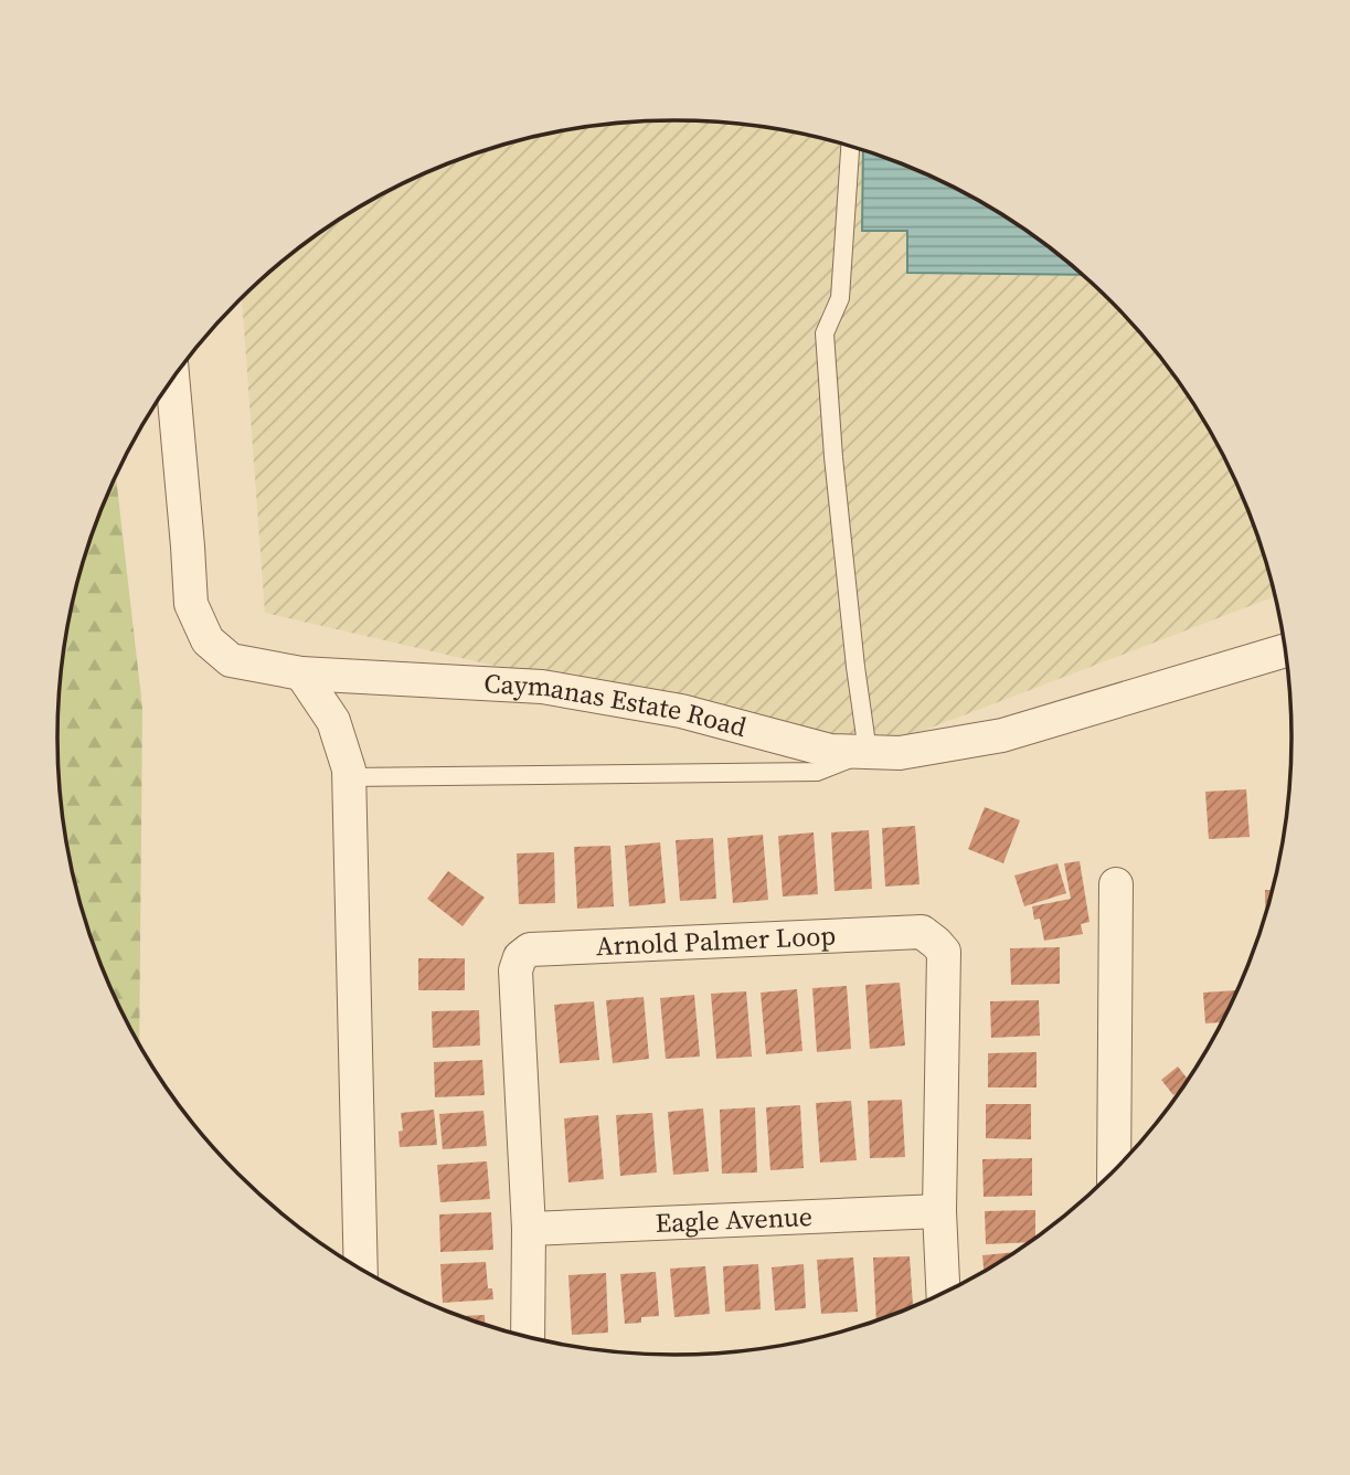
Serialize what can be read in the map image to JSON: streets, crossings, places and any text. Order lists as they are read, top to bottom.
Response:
{
  "streets": {
    "street": ["Caymanas Estate Road", "Arnold Palmer Loop", "Eagle Avenue"]
  },
  "crossings": [
    ["Arnold Palmer Loop", "Eagle Avenue"]
  ]
}
